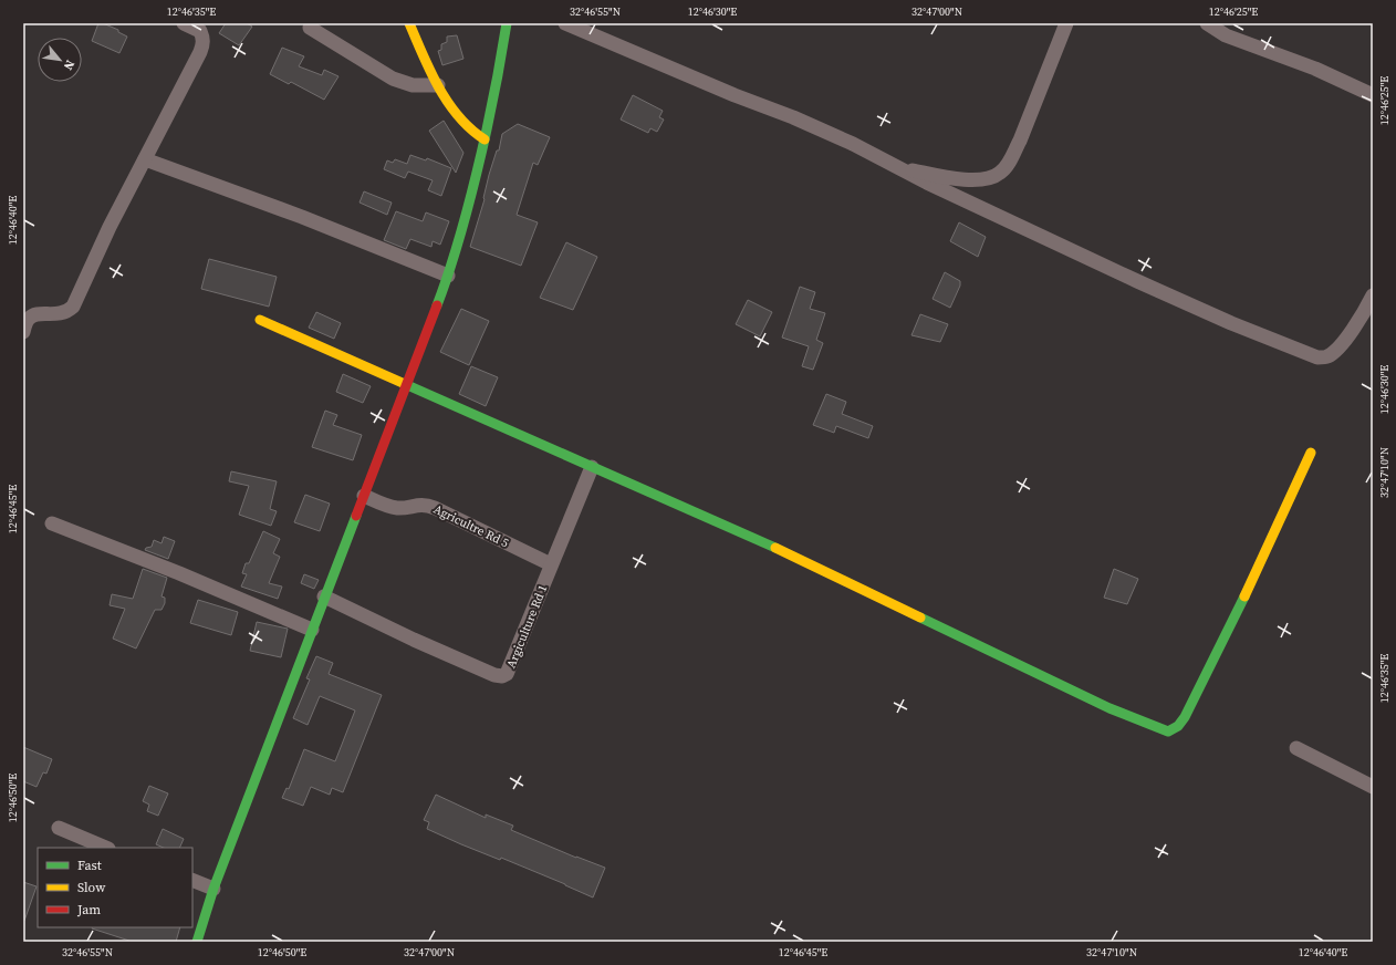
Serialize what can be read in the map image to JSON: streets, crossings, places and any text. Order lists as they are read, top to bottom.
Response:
{
  "streets": {
    "street": ["Agricultre Rd 5", "Argiculture Rd 1"]
  },
  "crossings": [
    ["Agricultre Rd 5", "Argiculture Rd 1"]
  ],
  "legend": ["Fast", "Slow", "Jam"],
  "north": "bottom right",
  "coordinates": [
    "12°46'35\"E",
    "32°46'55\"N",
    "12°46'30\"E",
    "32°47'00\"N",
    "12°46'25\"E",
    "12°46'40\"E",
    "32°47'10\"N",
    "12°46'45\"E",
    "12°46'50\"E"
  ]
}
